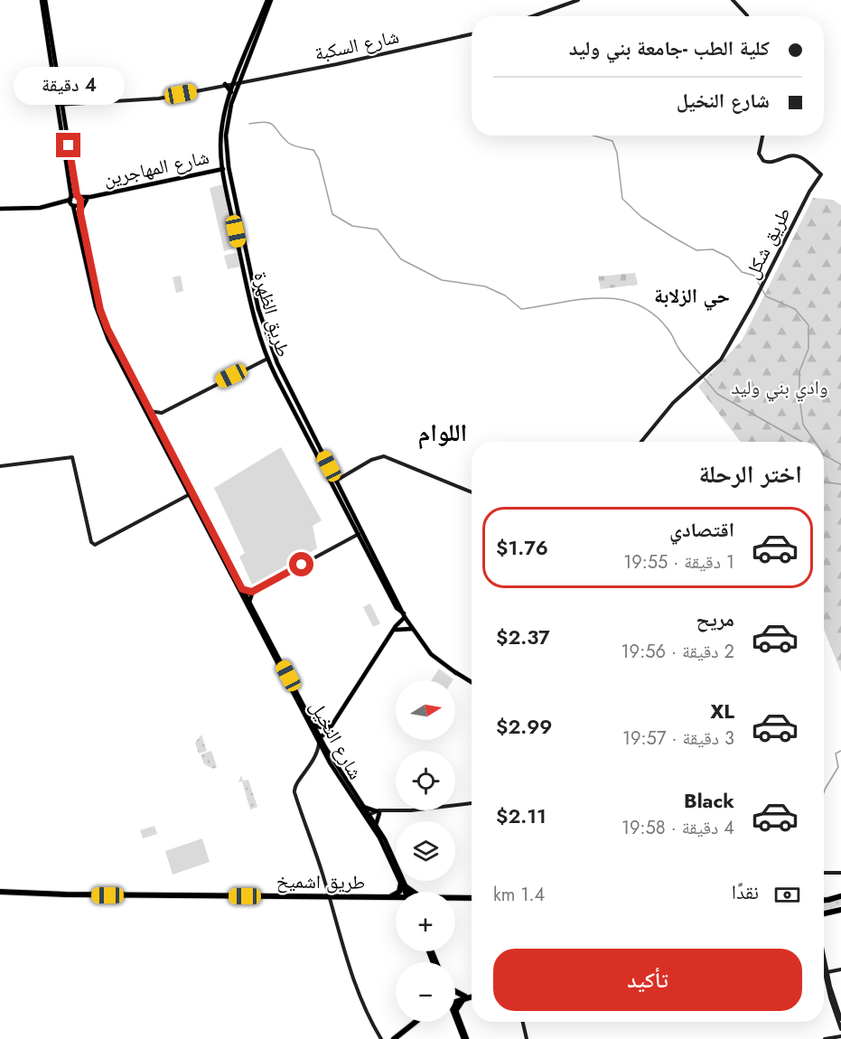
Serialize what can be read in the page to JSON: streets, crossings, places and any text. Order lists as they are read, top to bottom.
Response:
{
  "streets": {
    "highway": ["طريق اشميخ"],
    "main road": [
      "شارع السكبة",
      "شارع المهاجرين",
      "طريق شكل",
      "طريق الظهرة",
      "شارع النخيل"
    ]
  },
  "crossings": [
    ["شارع السكبة", "طريق الظهرة"],
    ["شارع السكبة", "شارع النخيل"],
    ["شارع المهاجرين", "طريق الظهرة"],
    ["شارع المهاجرين", "شارع النخيل"]
  ],
  "districts": ["حي الزلابة", "اللوام"],
  "parks": ["وادي بني وليد"],
  "north": "right",
  "page": {
    "banner": ["كلية الطب -جامعة بني وليد", "شارع النخيل"],
    "bubble": "4 دقيقة",
    "heading": "اختر الرحلة",
    "list": [
      {
        "name": "اقتصادي",
        "note": "1 دقيقة · 19:55",
        "value": "$1.76"
      },
      {
        "name": "مريح",
        "note": "2 دقيقة · 19:56",
        "value": "$2.37"
      },
      {
        "name": "XL",
        "note": "3 دقيقة · 19:57",
        "value": "$2.99"
      },
      {
        "name": "Black",
        "note": "4 دقيقة · 19:58",
        "value": "$2.11"
      }
    ],
    "map_buttons": ["+", "−"],
    "pay": ["نقدًا", "1.4 km"],
    "buttons": "تأكيد"
  }
}
